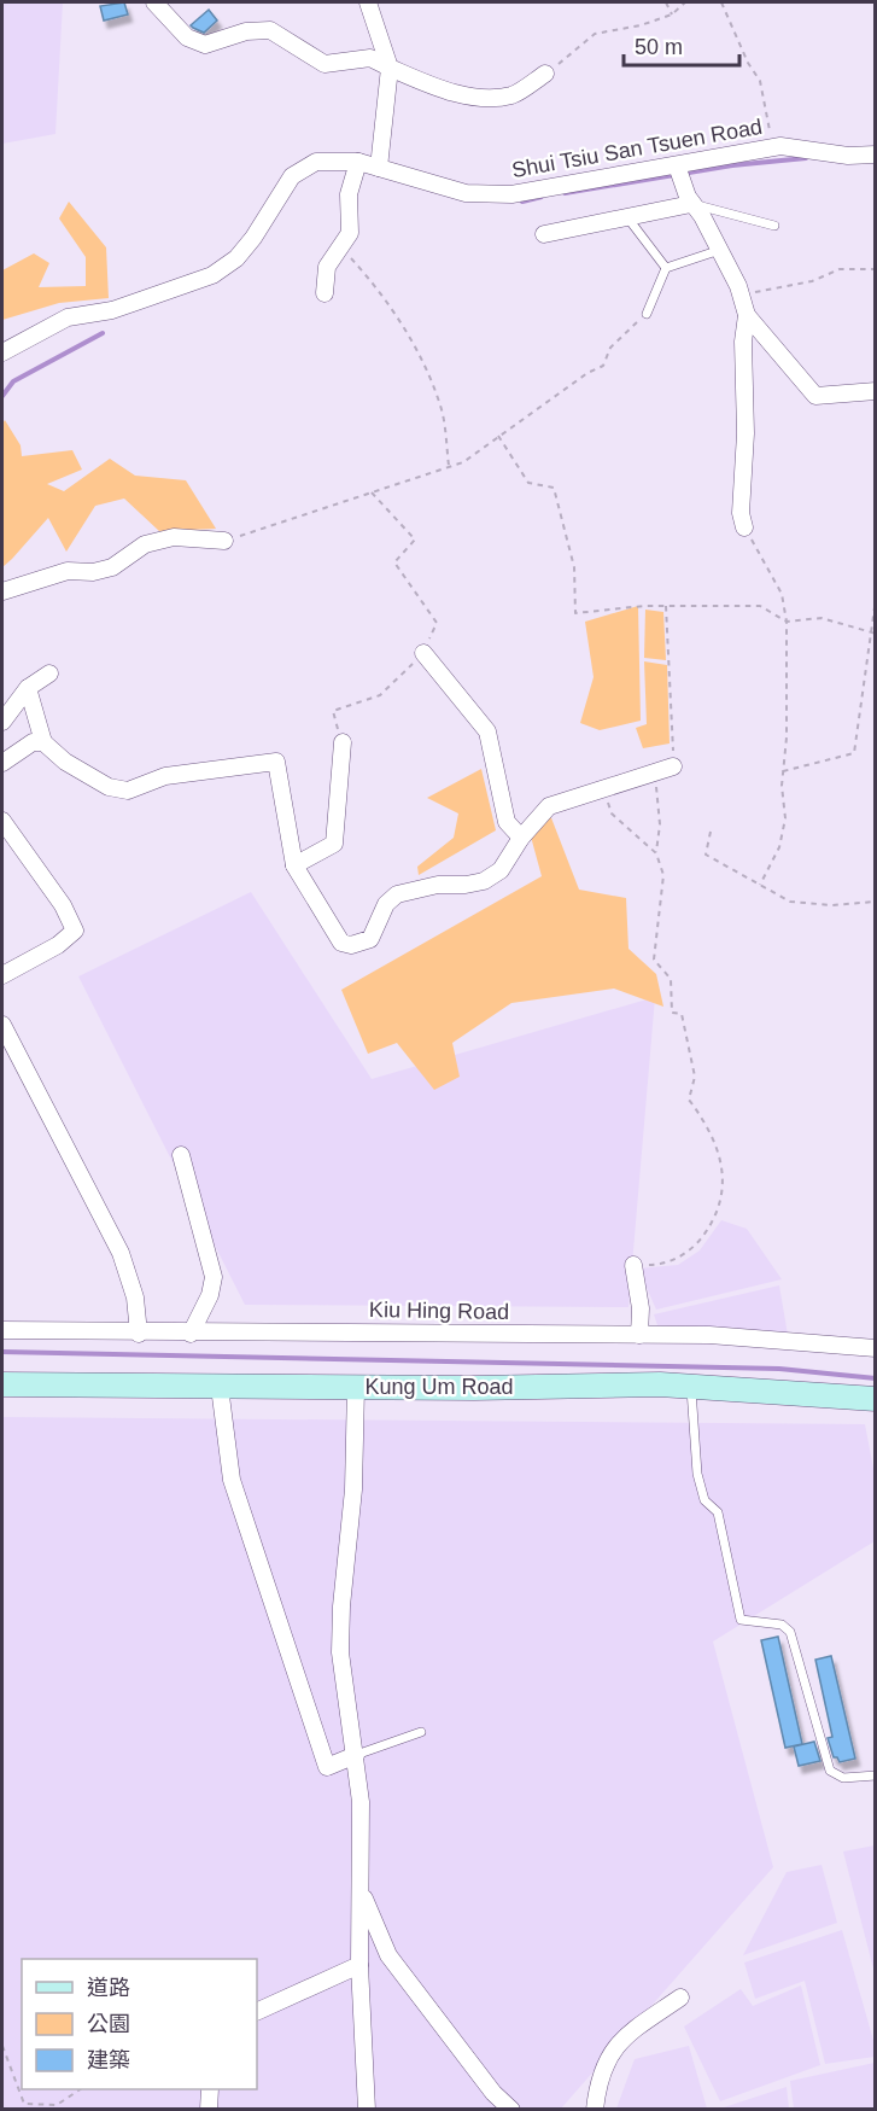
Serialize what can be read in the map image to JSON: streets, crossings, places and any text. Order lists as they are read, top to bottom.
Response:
{
  "streets": {
    "street": ["Shui Tsiu San Tsuen Road", "Kiu Hing Road", "Kung Um Road"]
  },
  "legend": ["道路", "公園", "建築"],
  "scale_bar": "50 m"
}
